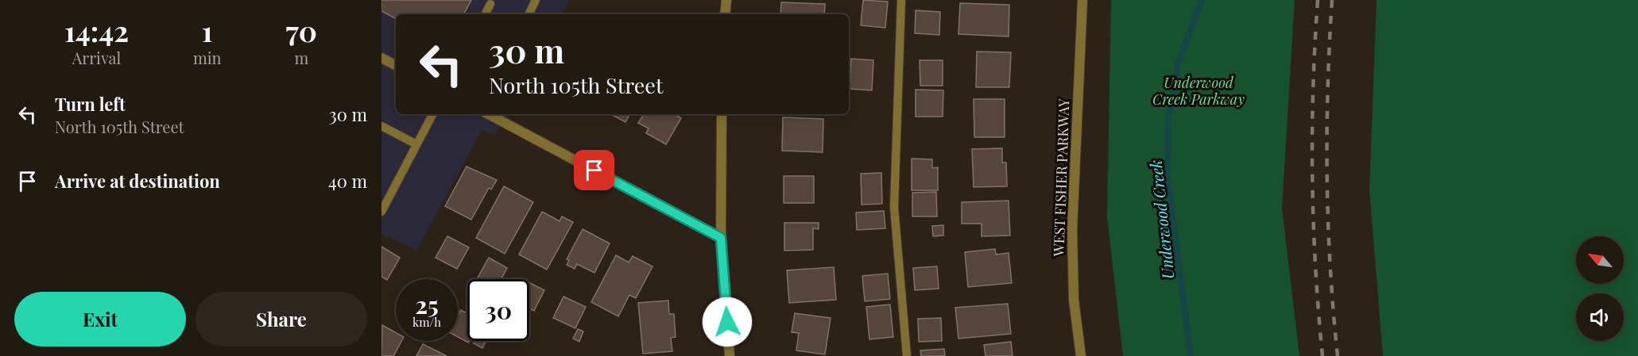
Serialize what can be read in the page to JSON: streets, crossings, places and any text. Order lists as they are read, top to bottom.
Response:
{
  "streets": {
    "street": ["WEST FISHER PARKWAY"]
  },
  "water": ["Underwood Creek"],
  "parks": ["Underwood Creek Parkway"],
  "north": "top left",
  "page": {
    "eta": [
      "14:42",
      "Arrival",
      "1",
      "min",
      "70",
      "m"
    ],
    "turn": ["30 m", "North 105th Street"],
    "list": [
      {
        "name": "Turn left",
        "note": "North 105th Street",
        "value": "30 m"
      },
      {
        "name": "Arrive at destination",
        "value": "40 m"
      }
    ],
    "speed": "25 km/h",
    "limit": "30",
    "buttons": ["Exit", "Share"]
  }
}
